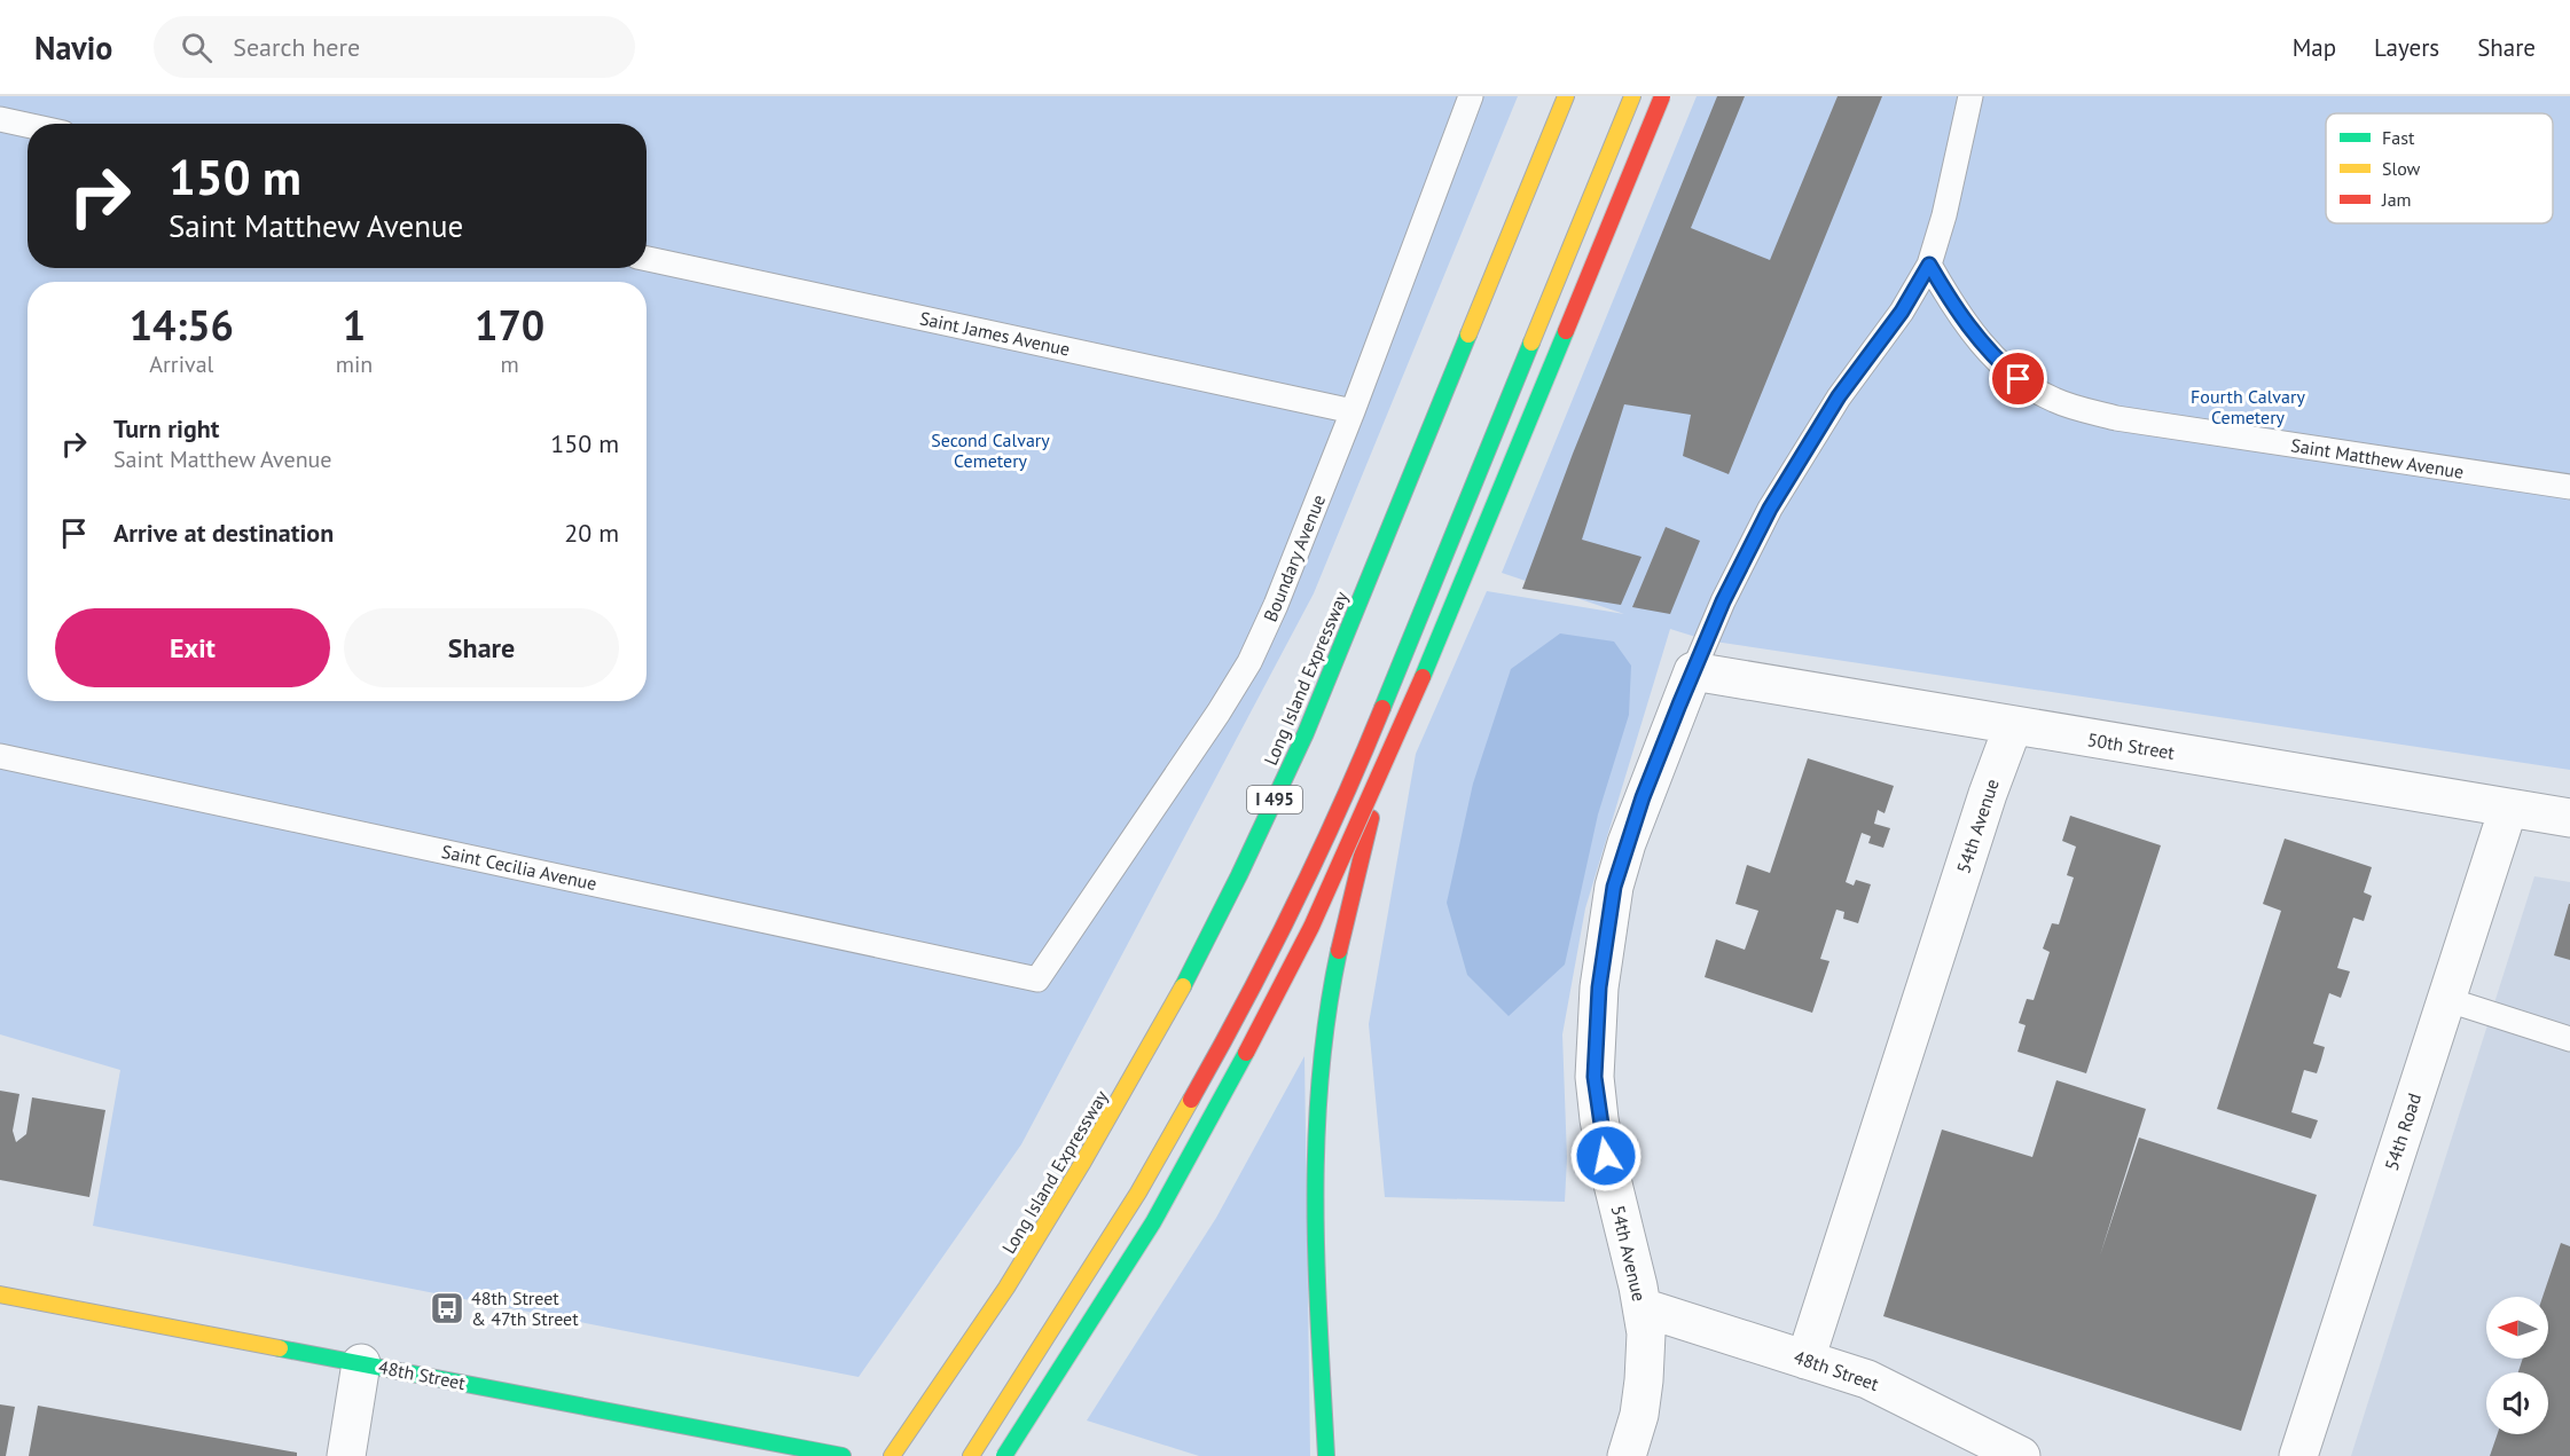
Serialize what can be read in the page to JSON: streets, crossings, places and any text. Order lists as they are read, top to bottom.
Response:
{
  "streets": {
    "main road": ["Long Island Expressway", "I 495", "48th Street"],
    "street": ["50th Street", "54th Avenue", "54th Road"],
    "lane": [
      "Saint James Avenue",
      "Saint Matthew Avenue",
      "Boundary Avenue",
      "Saint Cecilia Avenue"
    ]
  },
  "crossings": [
    ["Saint James Avenue", "Boundary Avenue"],
    ["Saint Matthew Avenue", "54th Avenue"],
    ["Boundary Avenue", "Saint Cecilia Avenue"],
    ["50th Street", "54th Avenue"],
    ["50th Street", "54th Road"],
    ["54th Avenue", "48th Street"]
  ],
  "parks": ["Fourth Calvary Cemetery", "Second Calvary Cemetery"],
  "places": {
    "bus stop": ["48th Street & 47th Street"]
  },
  "legend": ["Fast", "Slow", "Jam"],
  "north": "left",
  "page": {
    "header": "Navio",
    "search": "Search here",
    "nav": ["Map", "Layers", "Share"],
    "turn": ["150 m", "Saint Matthew Avenue"],
    "eta": [
      "14:56",
      "Arrival",
      "1",
      "min",
      "170",
      "m"
    ],
    "list": [
      {
        "name": "Turn right",
        "note": "Saint Matthew Avenue",
        "value": "150 m"
      },
      {
        "name": "Arrive at destination",
        "value": "20 m"
      }
    ],
    "buttons": ["Exit", "Share"]
  }
}
